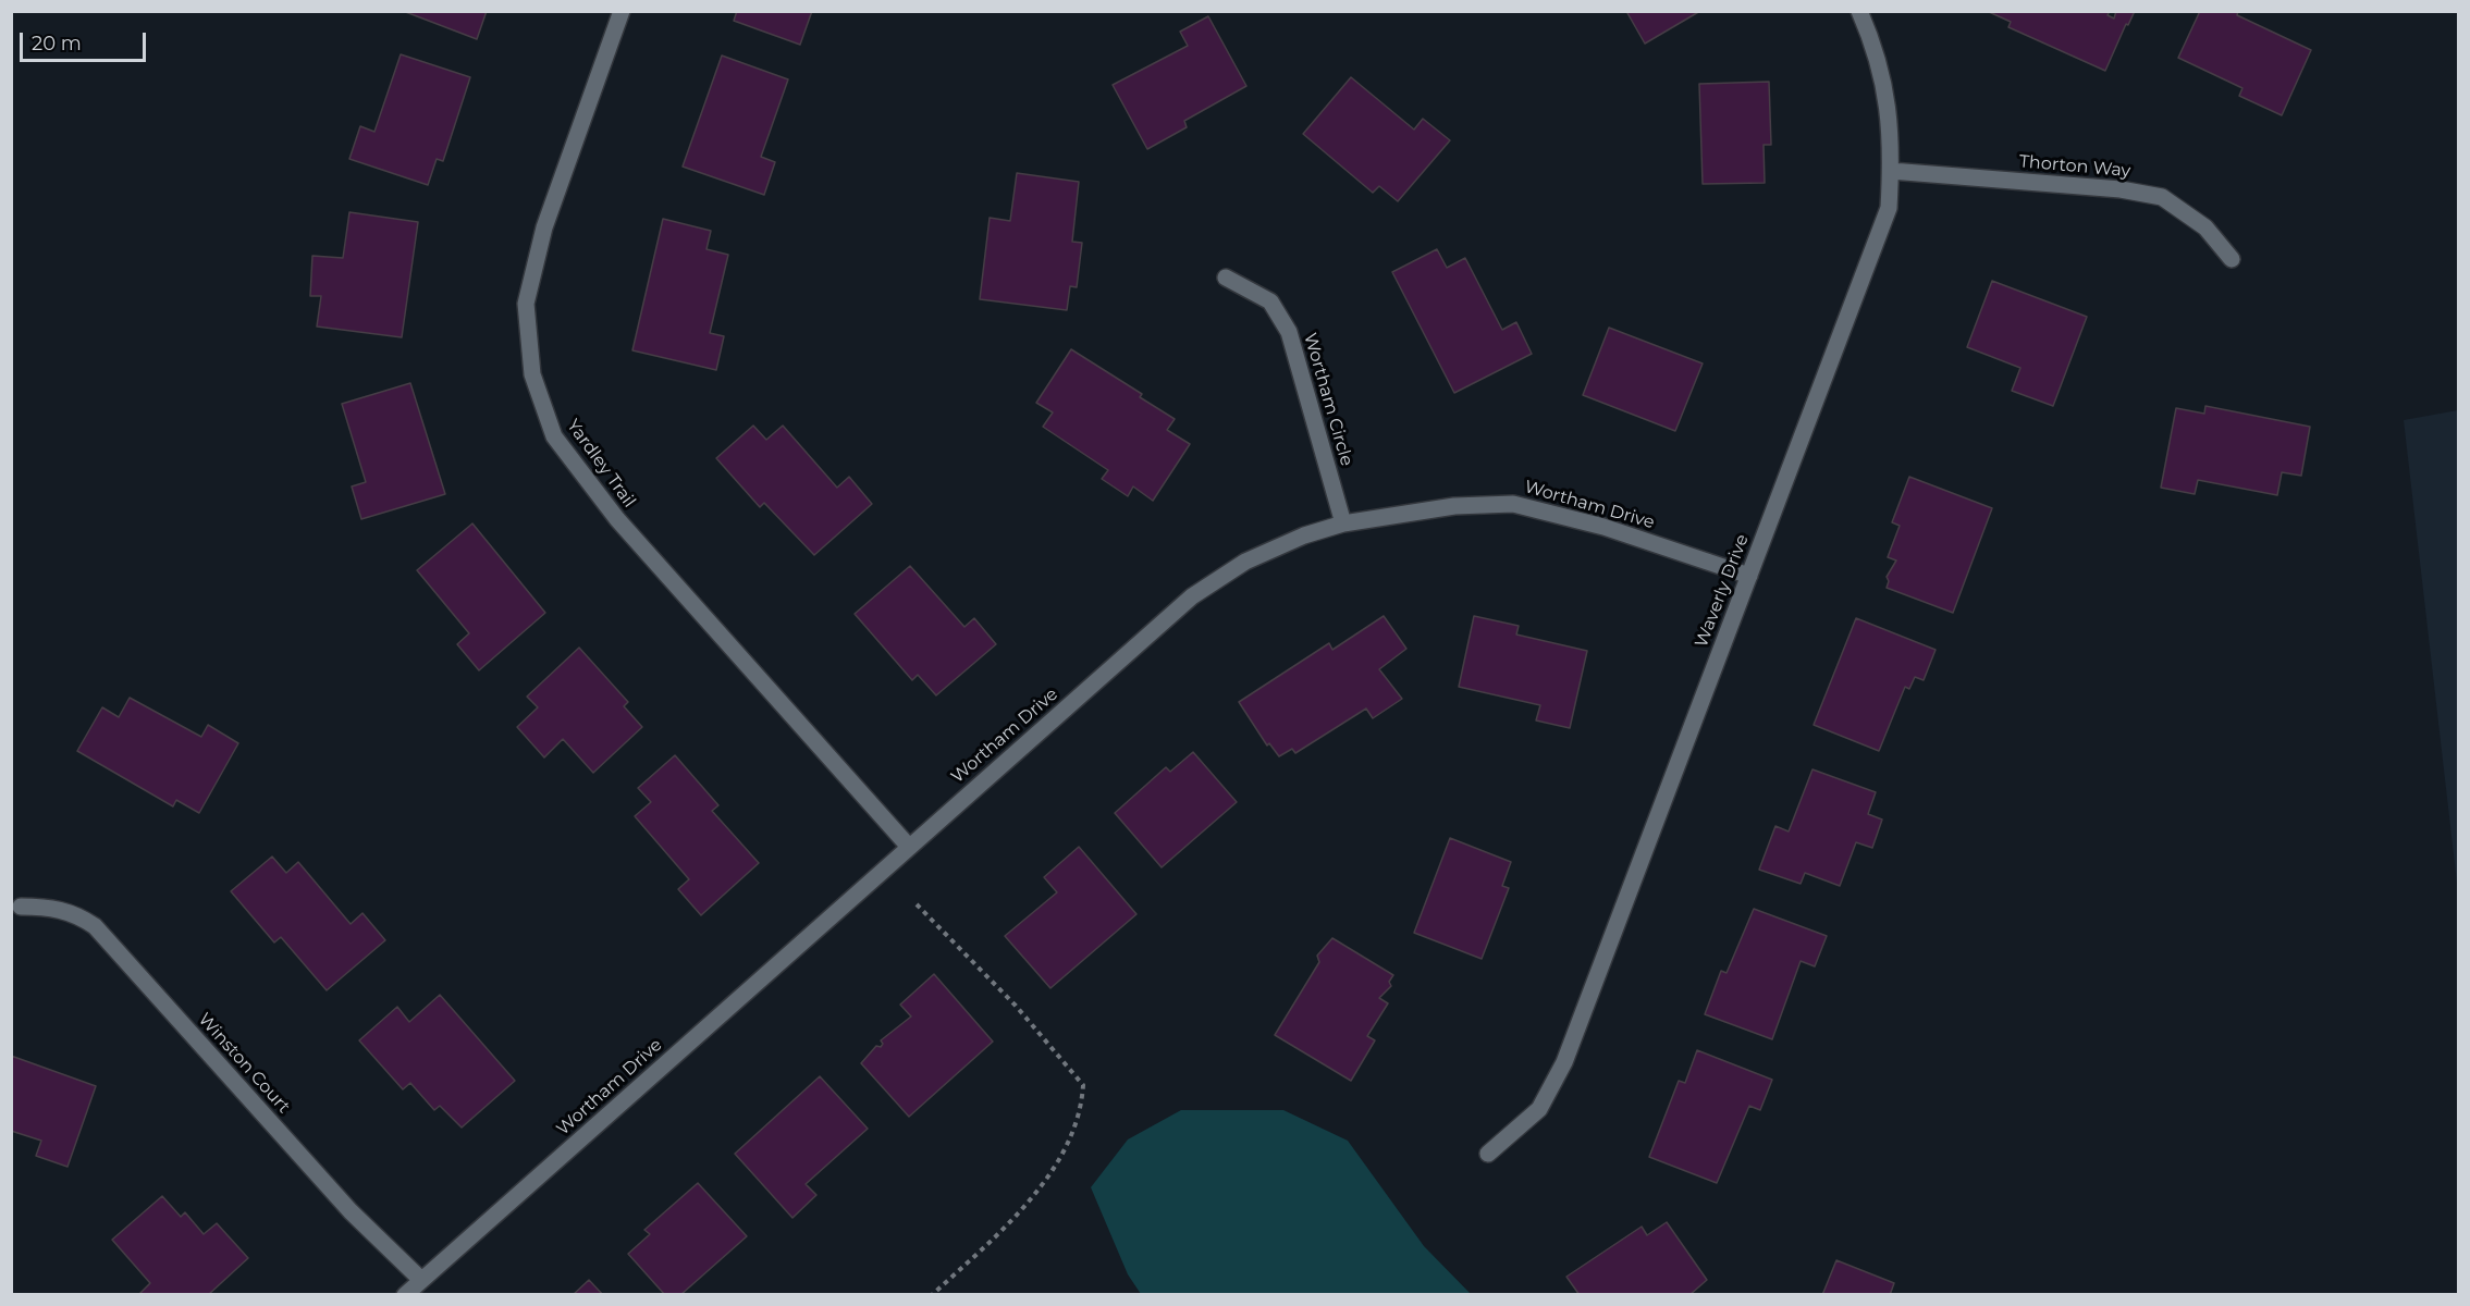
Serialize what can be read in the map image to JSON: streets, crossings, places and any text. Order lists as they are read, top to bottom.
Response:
{
  "streets": {
    "street": [
      "Thorton Way",
      "Wortham Circle",
      "Yardley Trail",
      "Wortham Drive",
      "Waverly Drive",
      "Winston Court"
    ]
  },
  "crossings": [
    ["Thorton Way", "Waverly Drive"],
    ["Wortham Circle", "Wortham Drive"],
    ["Yardley Trail", "Wortham Drive"],
    ["Wortham Drive", "Waverly Drive"],
    ["Wortham Drive", "Winston Court"]
  ],
  "scale_bar": "20 m"
}
